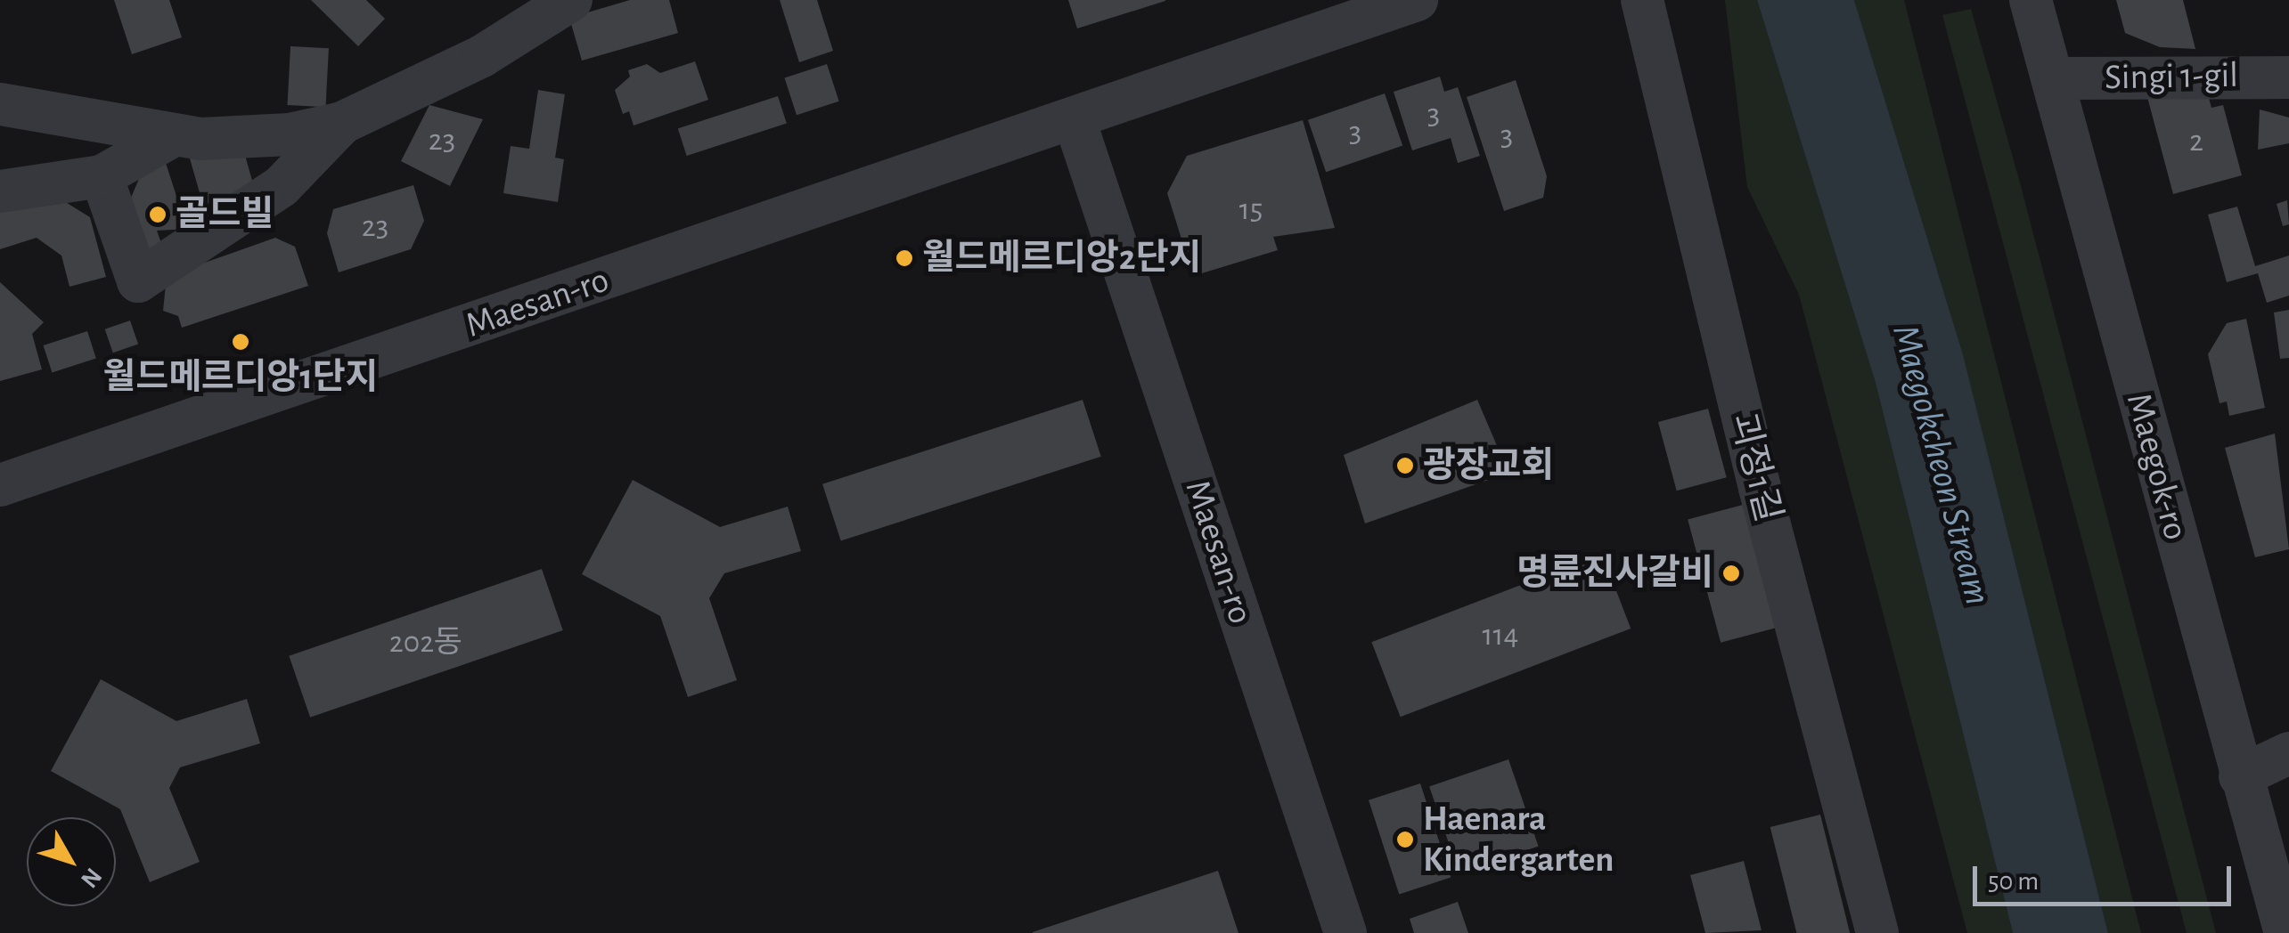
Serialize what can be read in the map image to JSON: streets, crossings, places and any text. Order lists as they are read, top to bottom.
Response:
{
  "streets": {
    "street": [
      "Singi 1-gil",
      "Maesan-ro",
      "Maegok-ro",
      "괴정1길"
    ]
  },
  "crossings": [
    ["Singi 1-gil", "Maegok-ro"]
  ],
  "water": ["Maegokcheon Stream"],
  "places": [
    "골드빌",
    "월드메르디앙2단지",
    "월드메르디앙1단지",
    "광장교회",
    "명륜진사갈비",
    "Haenara Kindergarten"
  ],
  "house_numbers": [
    "3",
    "3",
    "3",
    "23",
    "2",
    "15",
    "23",
    "114",
    "202동"
  ],
  "scale_bar": "50 m",
  "north": "bottom right"
}
